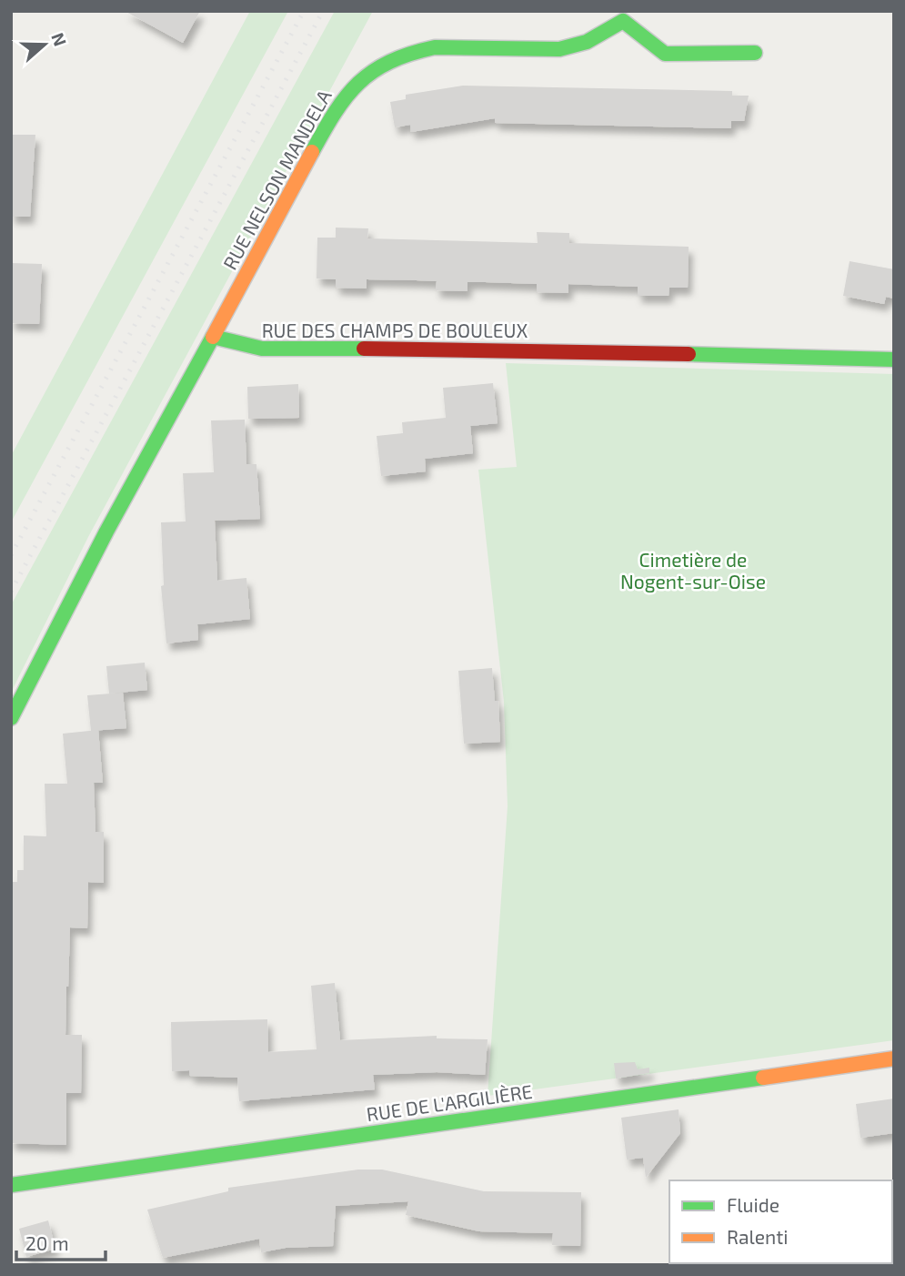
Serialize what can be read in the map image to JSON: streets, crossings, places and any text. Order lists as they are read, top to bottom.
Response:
{
  "streets": {
    "street": ["RUE NELSON MANDELA", "RUE DES CHAMPS DE BOULEUX", "RUE DE L'ARGILIÈRE"]
  },
  "crossings": [
    ["RUE NELSON MANDELA", "RUE DES CHAMPS DE BOULEUX"]
  ],
  "parks": ["Cimetière de Nogent-sur-Oise"],
  "legend": ["Fluide", "Ralenti"],
  "scale_bar": "20 m",
  "north": "right"
}
